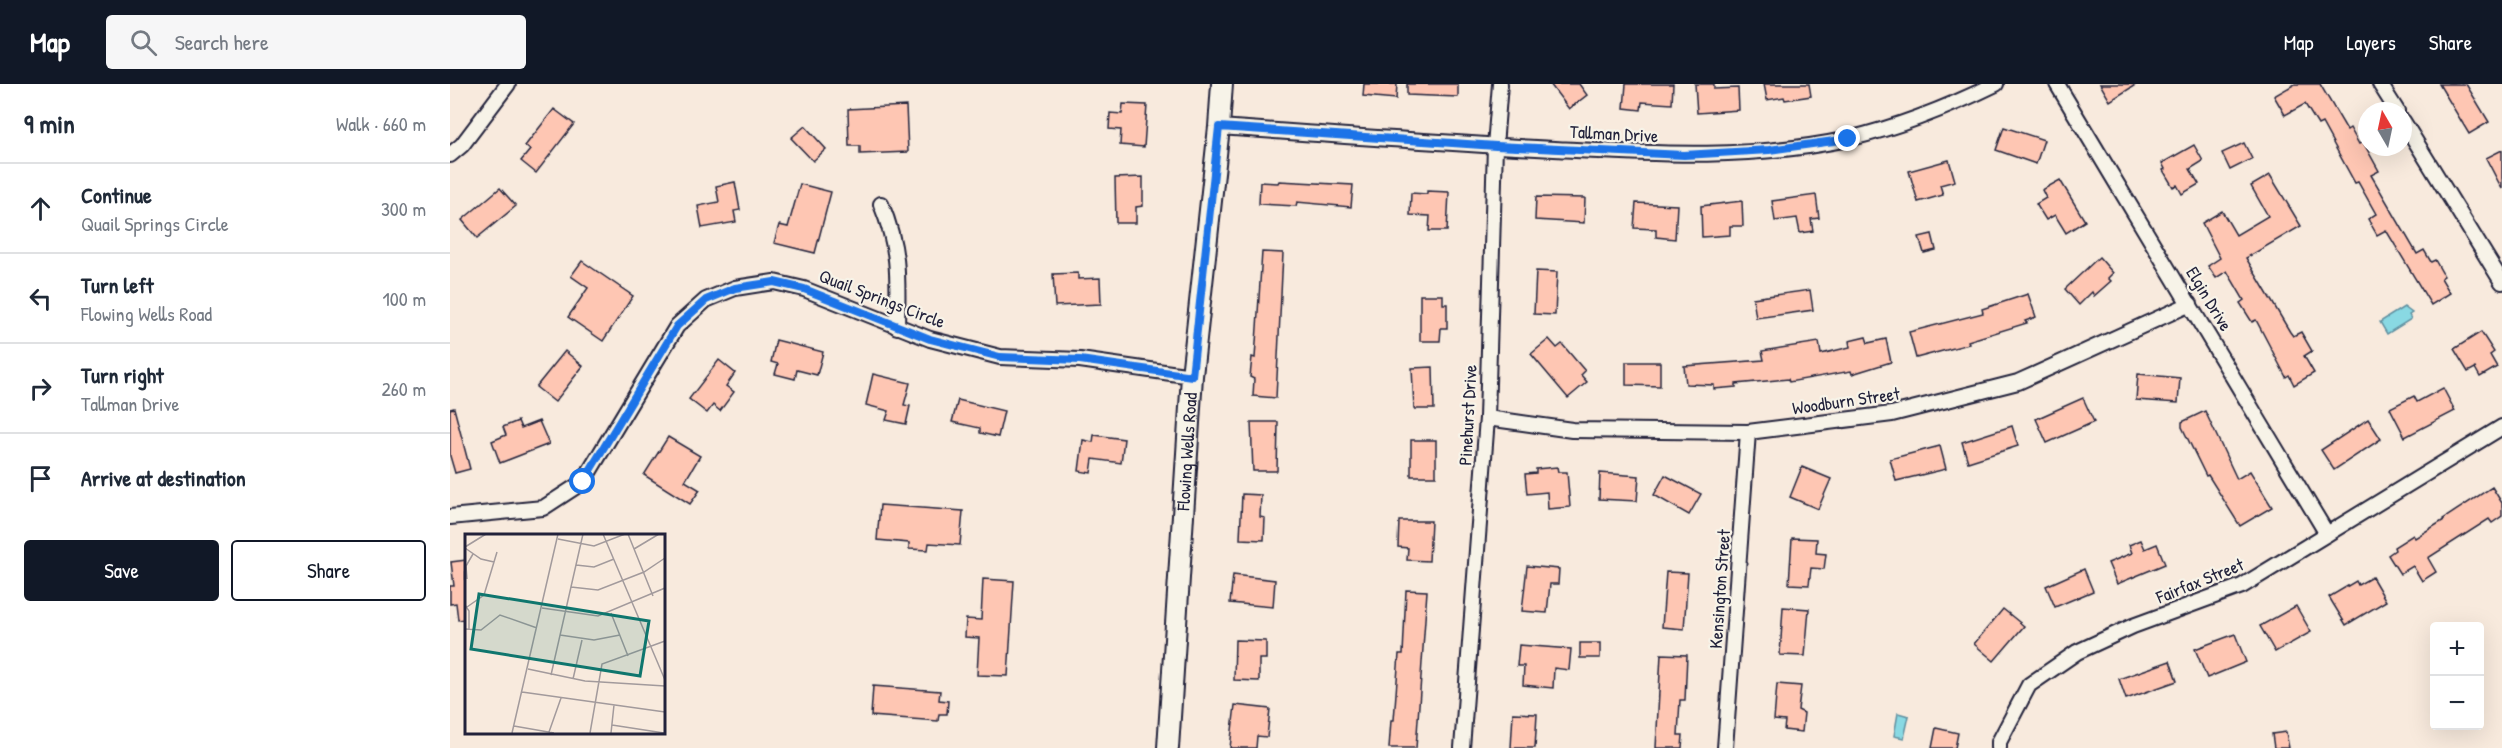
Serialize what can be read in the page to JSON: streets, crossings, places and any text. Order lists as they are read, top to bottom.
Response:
{
  "streets": {
    "main road": ["Flowing Wells Road"],
    "street": [
      "Tallman Drive",
      "Quail Springs Circle",
      "Elgin Drive",
      "Woodburn Street",
      "Pinehurst Drive",
      "Fairfax Street",
      "Kensington Street"
    ]
  },
  "crossings": [
    ["Tallman Drive", "Pinehurst Drive"],
    ["Tallman Drive", "Flowing Wells Road"],
    ["Quail Springs Circle", "Flowing Wells Road"],
    ["Elgin Drive", "Woodburn Street"],
    ["Elgin Drive", "Fairfax Street"],
    ["Woodburn Street", "Pinehurst Drive"],
    ["Woodburn Street", "Kensington Street"]
  ],
  "north": "top",
  "page": {
    "header": "Map",
    "search": "Search here",
    "nav": ["Map", "Layers", "Share"],
    "heading": ["9 min", "Walk · 660 m"],
    "list": [
      ["Continue", "Quail Springs Circle", "300 m"],
      ["Turn left", "Flowing Wells Road", "100 m"],
      ["Turn right", "Tallman Drive", "260 m"],
      "Arrive at destination"
    ],
    "buttons": ["Save", "Share"],
    "map_buttons": ["+", "−"]
  }
}
